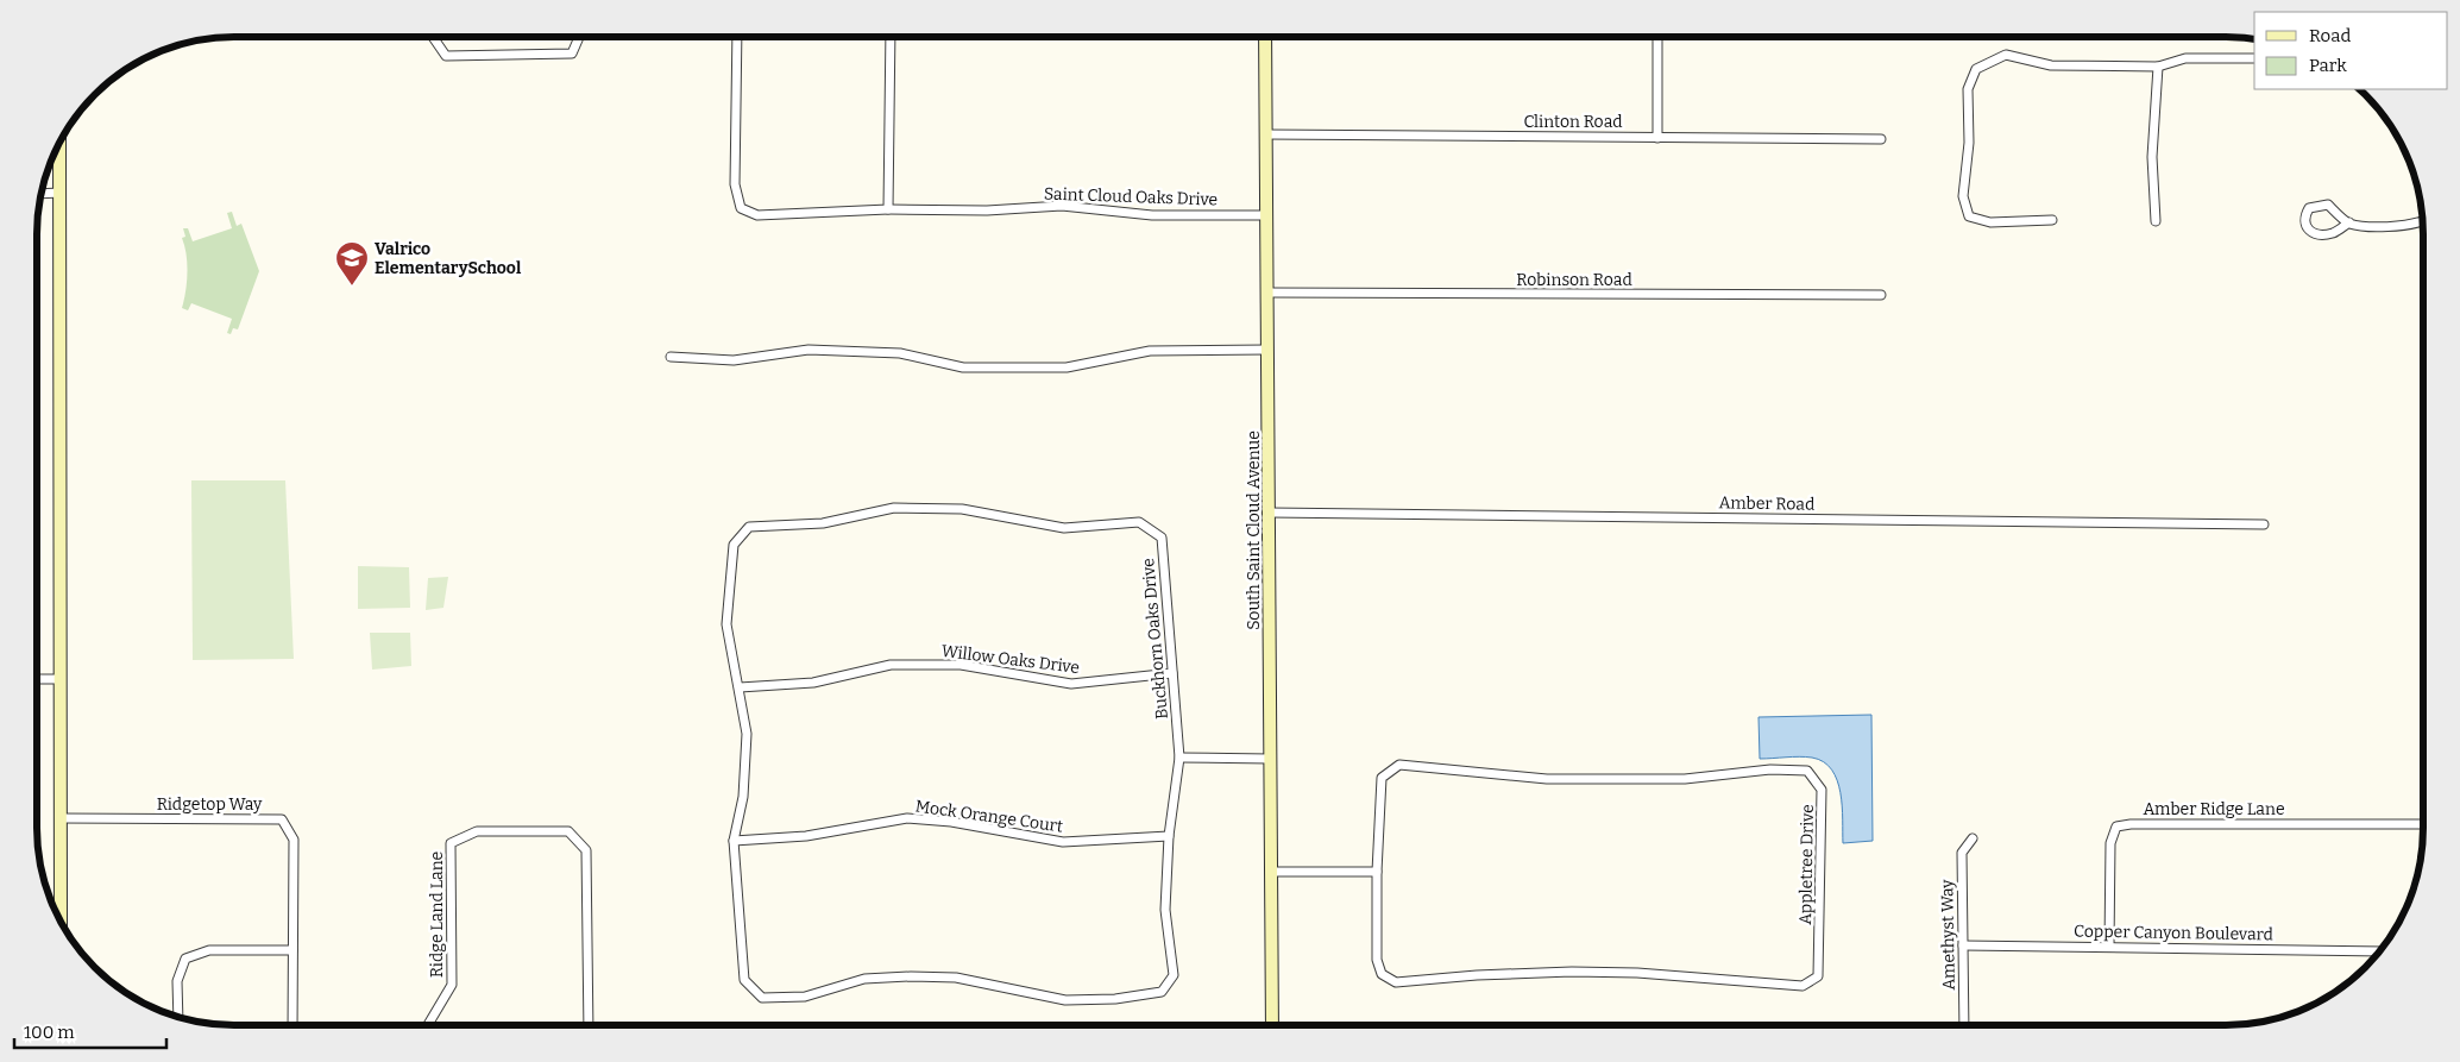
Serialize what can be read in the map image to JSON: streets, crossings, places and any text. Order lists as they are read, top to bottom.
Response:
{
  "streets": {
    "street": [
      "Clinton Road",
      "Saint Cloud Oaks Drive",
      "Robinson Road",
      "Amber Road",
      "South Saint Cloud Avenue",
      "Buckhorn Oaks Drive",
      "Willow Oaks Drive",
      "Ridgetop Way",
      "Amber Ridge Lane",
      "Mock Orange Court",
      "Appletree Drive",
      "Ridge Land Lane",
      "Copper Canyon Boulevard",
      "Amethyst Way"
    ]
  },
  "crossings": [
    ["Clinton Road", "South Saint Cloud Avenue"],
    ["Saint Cloud Oaks Drive", "South Saint Cloud Avenue"],
    ["Robinson Road", "South Saint Cloud Avenue"],
    ["Amber Road", "South Saint Cloud Avenue"],
    ["Buckhorn Oaks Drive", "Willow Oaks Drive"],
    ["Buckhorn Oaks Drive", "Mock Orange Court"],
    ["Amber Ridge Lane", "Copper Canyon Boulevard"],
    ["Copper Canyon Boulevard", "Amethyst Way"]
  ],
  "places": {
    "school or university": ["Valrico ElementarySchool"]
  },
  "legend": ["Road", "Park"],
  "scale_bar": "100 m"
}
